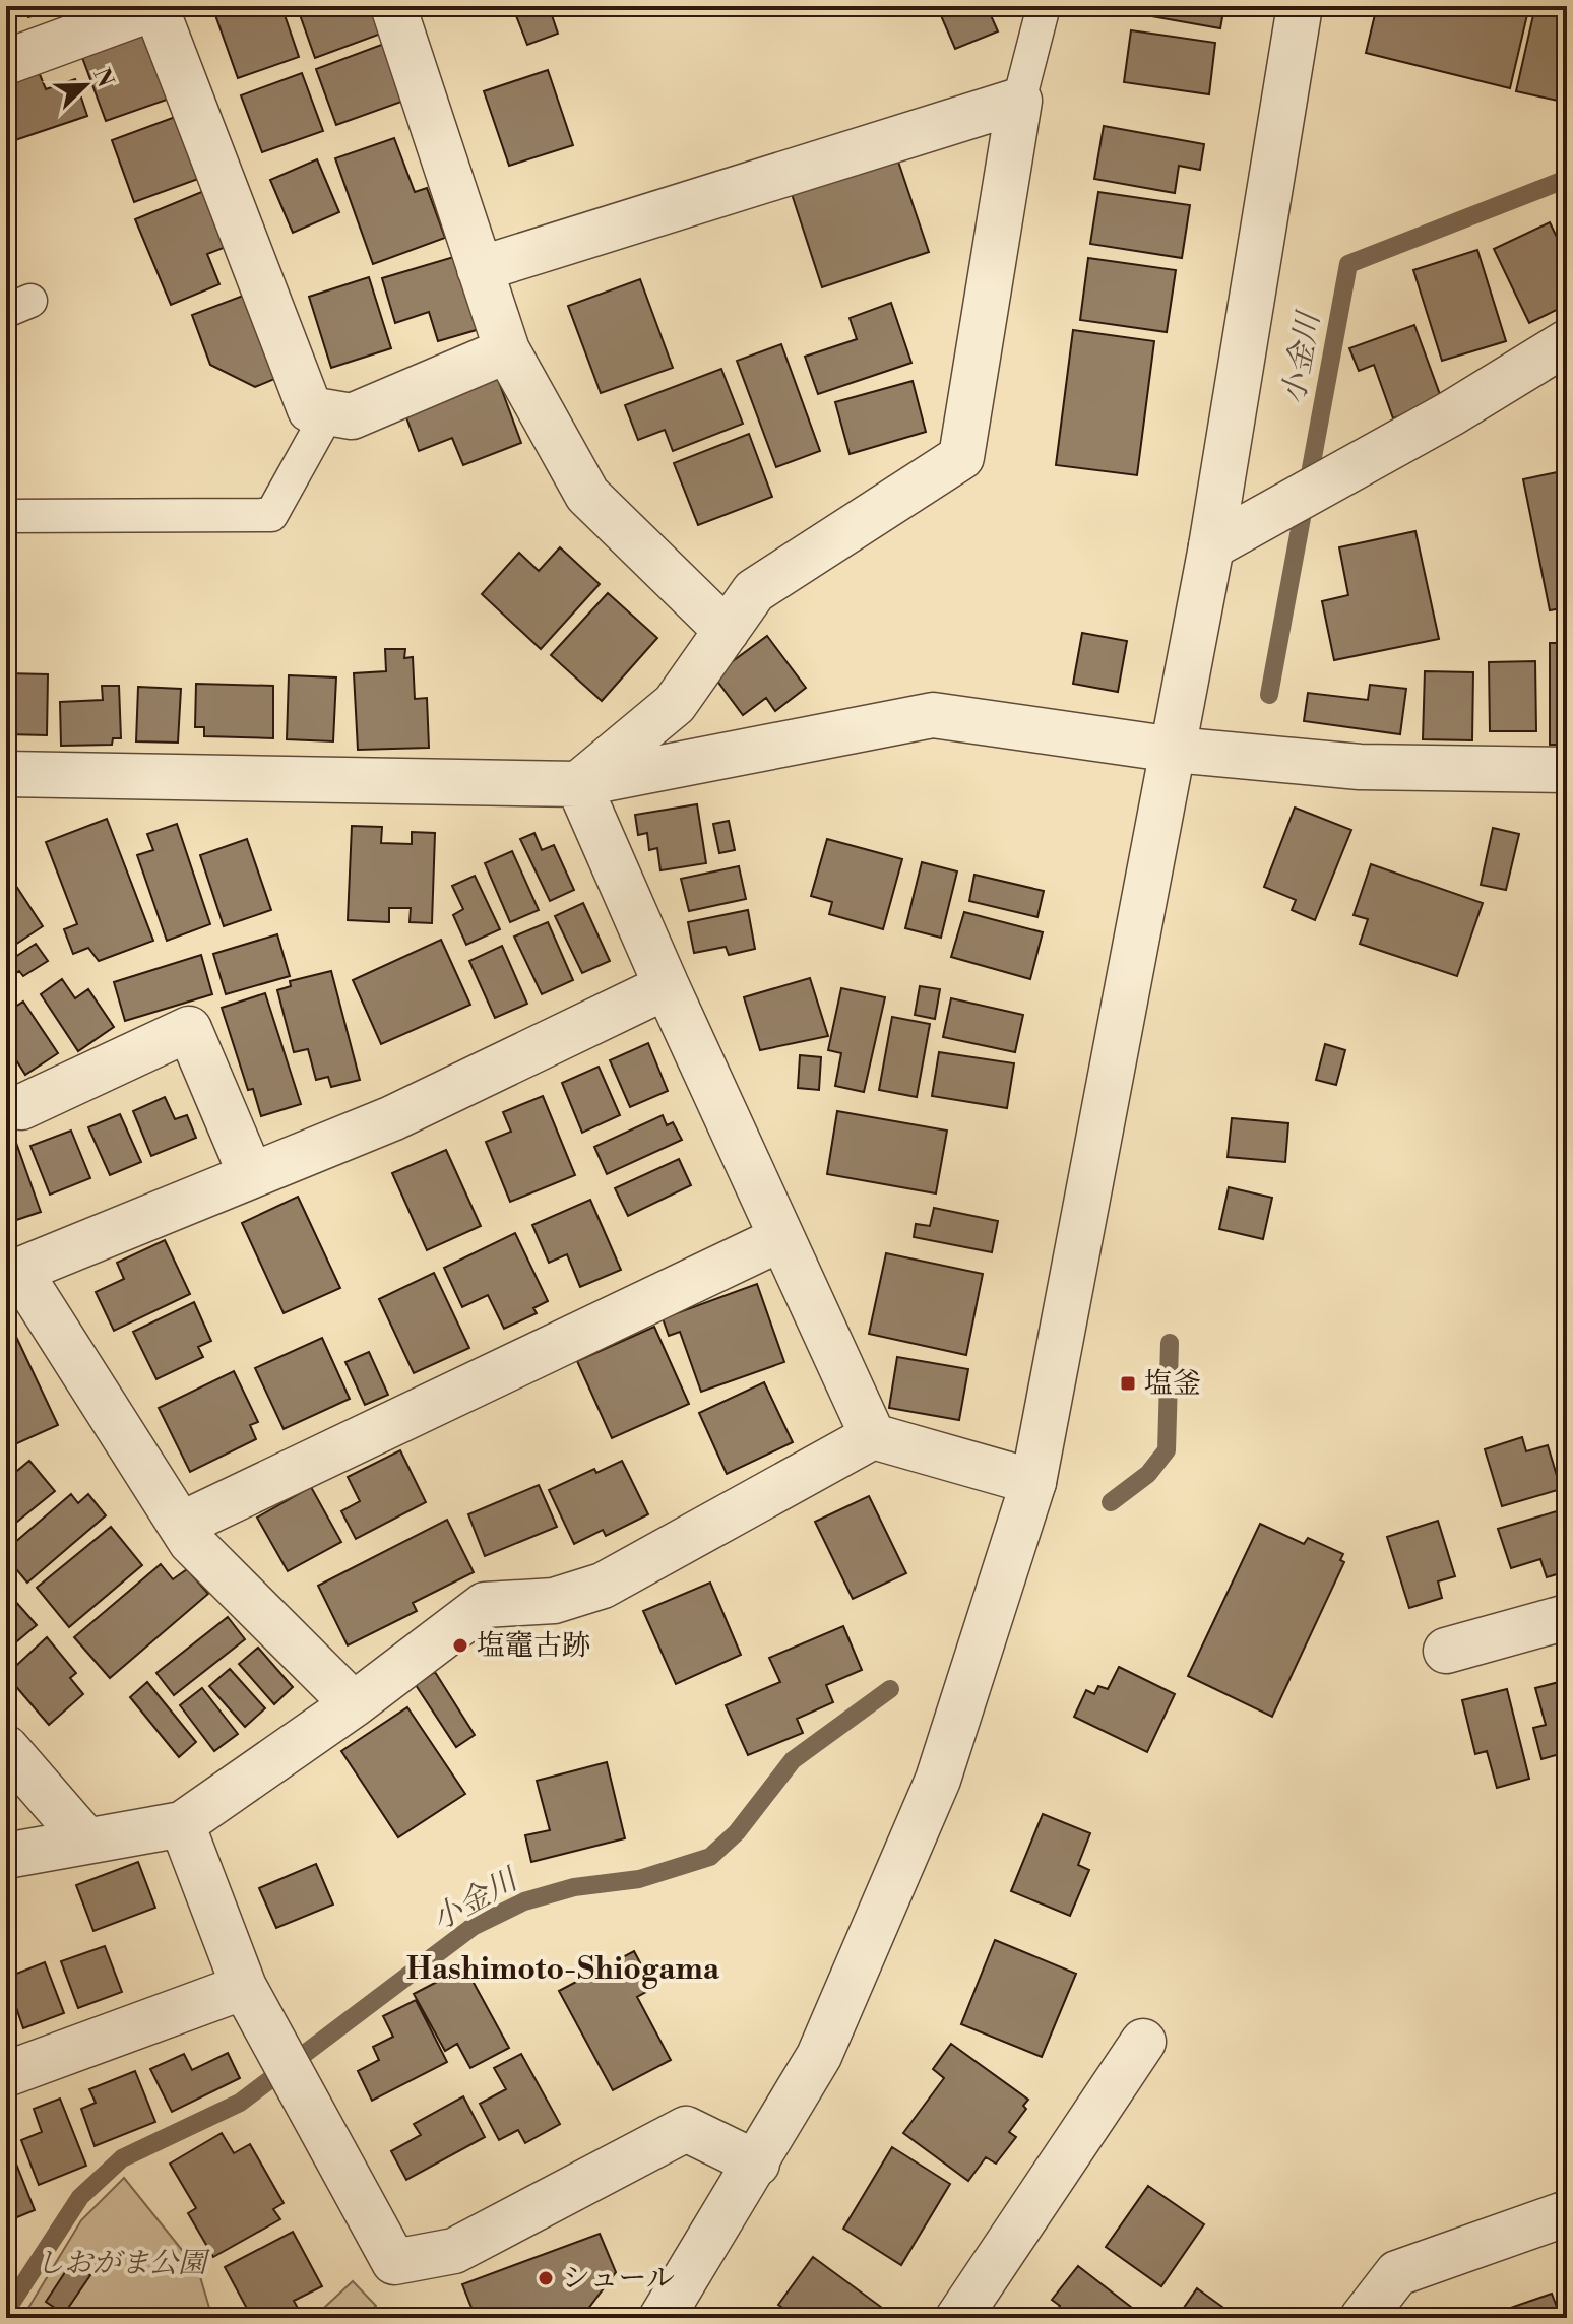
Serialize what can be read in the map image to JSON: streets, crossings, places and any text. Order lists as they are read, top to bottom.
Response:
{
  "districts": ["Hashimoto-Shiogama"],
  "water": ["小金川"],
  "parks": ["しおがま公園"],
  "places": {
    "transit": ["塩釜"],
    "other": ["塩竈古跡", "シュール"]
  },
  "north": "top right"
}
